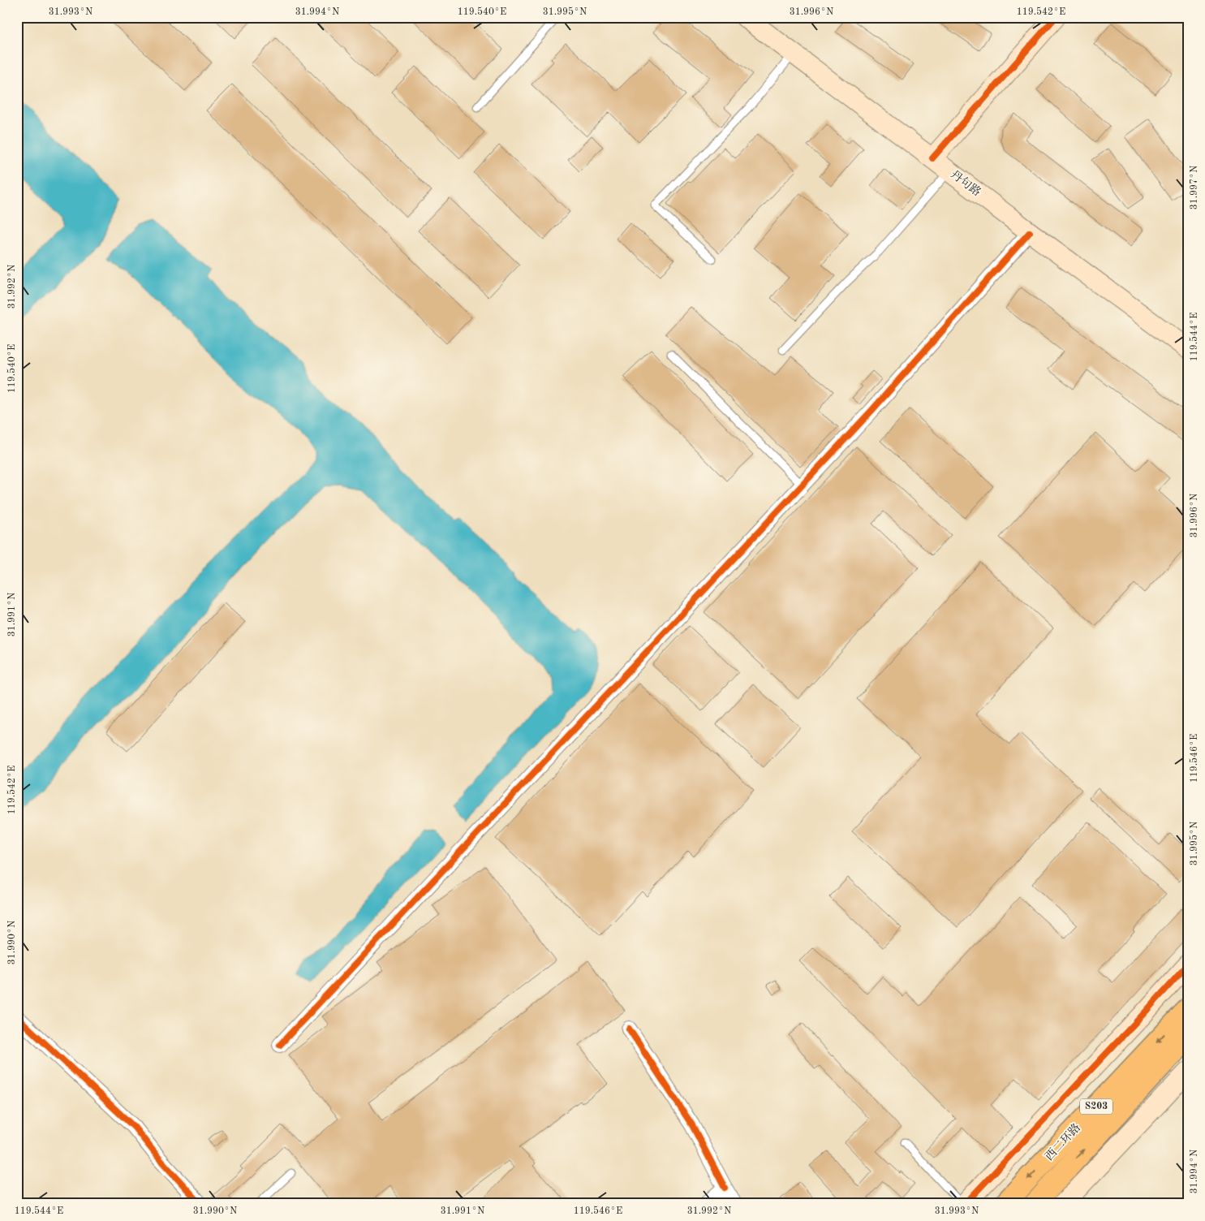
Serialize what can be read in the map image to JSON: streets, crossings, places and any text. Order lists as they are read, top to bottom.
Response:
{
  "streets": {
    "main road": ["S203", "西二环路"],
    "street": ["丹句路"]
  },
  "coordinates": [
    "31.993°N",
    "31.994°N",
    "119.540°E",
    "31.995°N",
    "31.996°N",
    "119.542°E",
    "31.997°N",
    "31.992°N",
    "119.544°E",
    "31.991°N",
    "119.546°E",
    "31.990°N"
  ]
}
